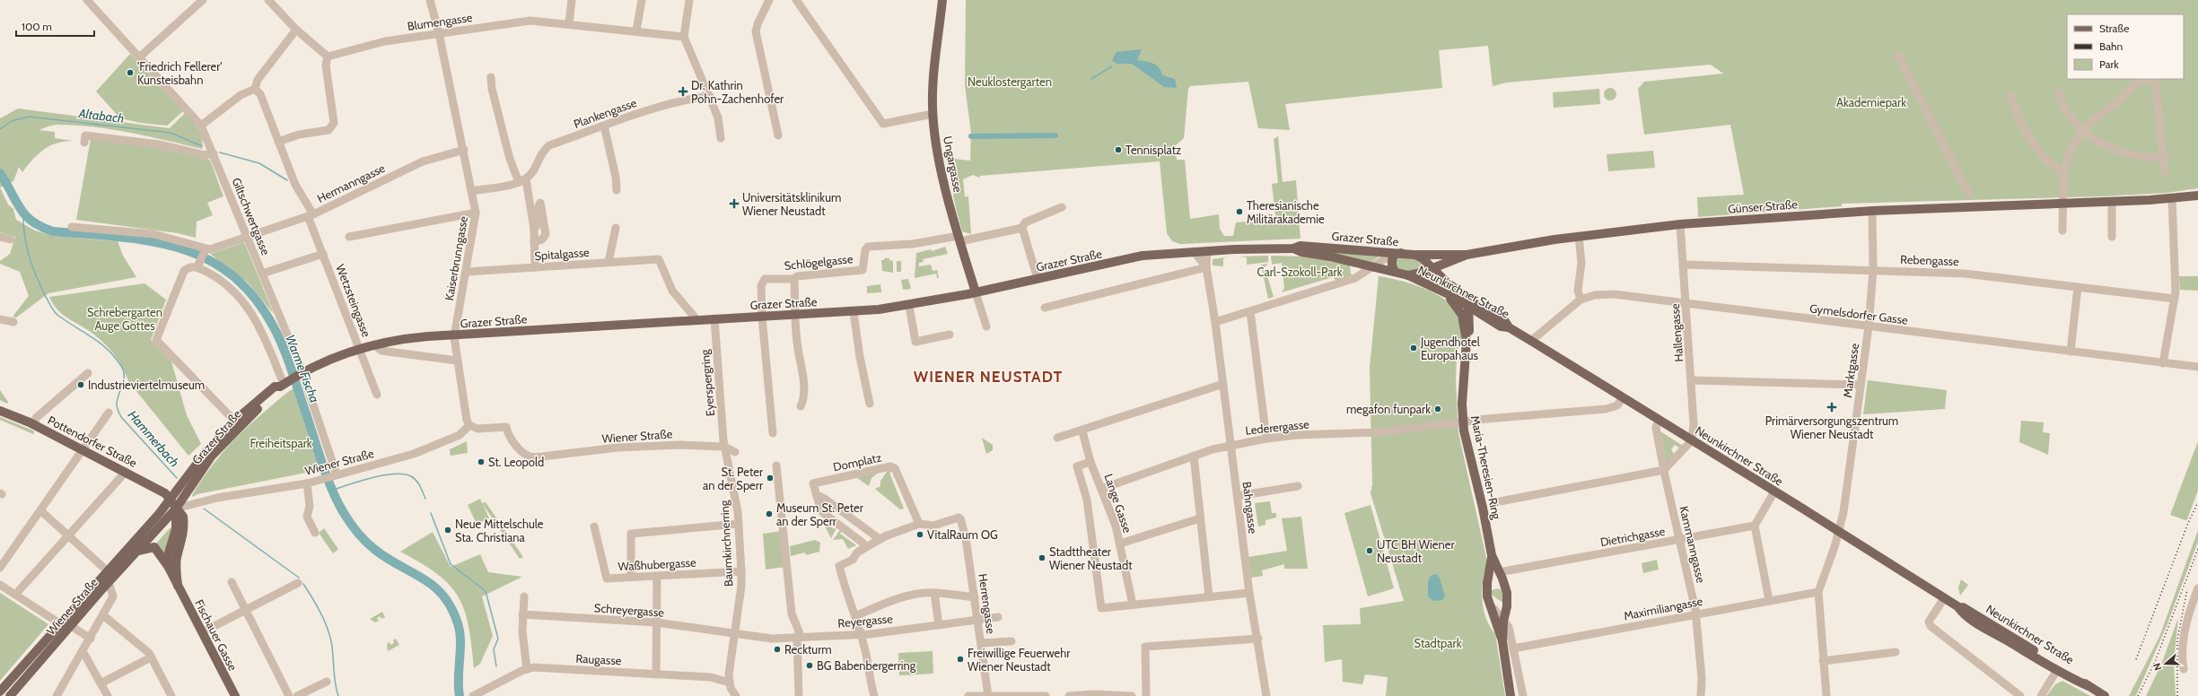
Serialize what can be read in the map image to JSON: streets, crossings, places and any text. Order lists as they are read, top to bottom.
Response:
{
  "streets": {
    "main road": [
      "Ungargasse",
      "Günser Straße",
      "Grazer Straße",
      "Neunkirchner Straße",
      "Wiener Straße",
      "Pottendorfer Straße",
      "Maria-Theresien-Ring",
      "Fischauer Gasse"
    ],
    "street": [
      "Blumengasse",
      "Plankengasse",
      "Hermanngasse",
      "Giltschwertgasse",
      "Spitalgasse",
      "Kaiserbrunngasse",
      "Rebengasse",
      "Schlögelgasse",
      "Wetzsteingasse",
      "Gymelsdorfer Gasse",
      "Hallengasse",
      "Marktgasse",
      "Eyerspergring",
      "Lederergasse",
      "Domplatz",
      "Lange Gasse",
      "Bahngasse",
      "Dietrichgasse",
      "Baumkirchnerring",
      "Kammanngasse",
      "Waßhubergasse",
      "Herrengasse",
      "Maximiliangasse",
      "Schreyergasse",
      "Reyergasse",
      "Raugasse"
    ]
  },
  "crossings": [
    ["Blumengasse", "Kaiserbrunngasse"],
    ["Ungargasse", "Grazer Straße"],
    ["Ungargasse", "Schlögelgasse"],
    ["Hermanngasse", "Giltschwertgasse"],
    ["Hermanngasse", "Kaiserbrunngasse"],
    ["Hermanngasse", "Wetzsteingasse"],
    ["Günser Straße", "Grazer Straße"],
    ["Günser Straße", "Hallengasse"],
    ["Günser Straße", "Marktgasse"],
    ["Giltschwertgasse", "Grazer Straße"],
    ["Giltschwertgasse", "Wiener Straße"],
    ["Grazer Straße", "Spitalgasse"],
    ["Grazer Straße", "Kaiserbrunngasse"],
    ["Grazer Straße", "Schlögelgasse"],
    ["Grazer Straße", "Neunkirchner Straße"],
    ["Grazer Straße", "Wetzsteingasse"],
    ["Grazer Straße", "Eyerspergring"],
    ["Grazer Straße", "Wiener Straße"],
    ["Grazer Straße", "Pottendorfer Straße"],
    ["Grazer Straße", "Bahngasse"],
    ["Grazer Straße", "Fischauer Gasse"],
    ["Spitalgasse", "Kaiserbrunngasse"],
    ["Kaiserbrunngasse", "Wiener Straße"],
    ["Rebengasse", "Hallengasse"],
    ["Rebengasse", "Marktgasse"],
    ["Neunkirchner Straße", "Gymelsdorfer Gasse"],
    ["Neunkirchner Straße", "Hallengasse"],
    ["Neunkirchner Straße", "Marktgasse"],
    ["Neunkirchner Straße", "Lederergasse"],
    ["Neunkirchner Straße", "Kammanngasse"],
    ["Gymelsdorfer Gasse", "Hallengasse"],
    ["Gymelsdorfer Gasse", "Marktgasse"],
    ["Marktgasse", "Maximiliangasse"],
    ["Eyerspergring", "Wiener Straße"],
    ["Eyerspergring", "Baumkirchnerring"],
    ["Lederergasse", "Maria-Theresien-Ring"],
    ["Lederergasse", "Lange Gasse"],
    ["Lederergasse", "Bahngasse"],
    ["Wiener Straße", "Pottendorfer Straße"],
    ["Wiener Straße", "Baumkirchnerring"],
    ["Wiener Straße", "Fischauer Gasse"],
    ["Pottendorfer Straße", "Fischauer Gasse"],
    ["Domplatz", "Herrengasse"],
    ["Dietrichgasse", "Kammanngasse"],
    ["Baumkirchnerring", "Waßhubergasse"],
    ["Baumkirchnerring", "Schreyergasse"],
    ["Baumkirchnerring", "Reyergasse"],
    ["Baumkirchnerring", "Raugasse"],
    ["Kammanngasse", "Maximiliangasse"],
    ["Herrengasse", "Reyergasse"],
    ["Schreyergasse", "Reyergasse"]
  ],
  "districts": ["WIENER NEUSTADT"],
  "water": ["Altabach", "Warme Fischa", "Hammerbach"],
  "parks": [
    "Neuklostergarten",
    "Akademiepark",
    "Carl-Szokoll-Park",
    "Schrebergarten Auge Gottes",
    "Freiheitspark",
    "Stadtpark"
  ],
  "places": {
    "other": [
      "'Friedrich Fellerer' Kunsteisbahn",
      "Tennisplatz",
      "Theresianische Militärakademie",
      "Jugendhotel Europahaus",
      "Industrieviertelmuseum",
      "megafon funpark",
      "St. Leopold",
      "St. Peter an der Sperr",
      "Museum St. Peter an der Sperr",
      "Neue Mittelschule Sta. Christiana",
      "VitalRaum OG",
      "UTC BH Wiener Neustadt",
      "Stadttheater Wiener Neustadt",
      "Reckturm",
      "Freiwillige Feuerwehr Wiener Neustadt",
      "BG Babenbergerring"
    ],
    "health": ["Dr. Kathrin Pohn-Zachenhofer", "Universitätsklinikum Wiener Neustadt", "Primärversorgungszentrum Wiener Neustadt"]
  },
  "legend": ["Straße", "Bahn", "Park"],
  "scale_bar": "100 m",
  "north": "left"
}
